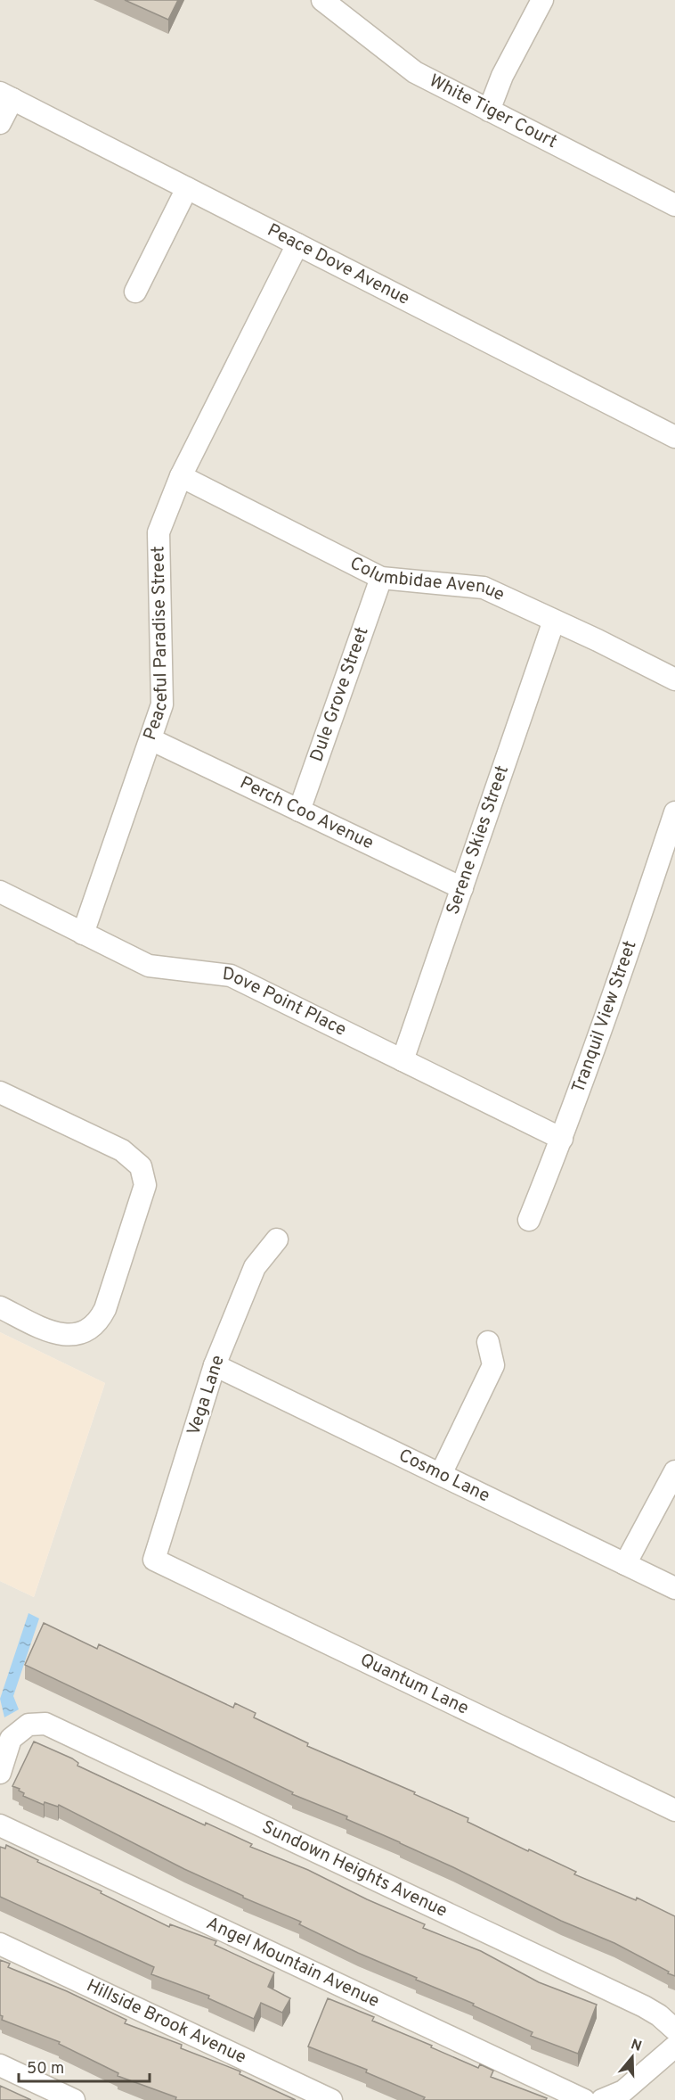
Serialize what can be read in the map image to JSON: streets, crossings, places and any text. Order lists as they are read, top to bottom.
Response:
{
  "streets": {
    "street": [
      "White Tiger Court",
      "Peace Dove Avenue",
      "Columbidae Avenue",
      "Peaceful Paradise Street",
      "Dule Grove Street",
      "Perch Coo Avenue",
      "Serene Skies Street",
      "Dove Point Place",
      "Tranquil View Street",
      "Vega Lane",
      "Cosmo Lane",
      "Quantum Lane",
      "Sundown Heights Avenue",
      "Angel Mountain Avenue",
      "Hillside Brook Avenue"
    ]
  },
  "crossings": [
    ["Peace Dove Avenue", "Peaceful Paradise Street"],
    ["Columbidae Avenue", "Peaceful Paradise Street"],
    ["Columbidae Avenue", "Dule Grove Street"],
    ["Columbidae Avenue", "Serene Skies Street"],
    ["Peaceful Paradise Street", "Perch Coo Avenue"],
    ["Peaceful Paradise Street", "Dove Point Place"],
    ["Dule Grove Street", "Perch Coo Avenue"],
    ["Perch Coo Avenue", "Serene Skies Street"],
    ["Serene Skies Street", "Dove Point Place"],
    ["Dove Point Place", "Tranquil View Street"],
    ["Vega Lane", "Cosmo Lane"],
    ["Vega Lane", "Quantum Lane"]
  ],
  "scale_bar": "50 m",
  "north": "top"
}
